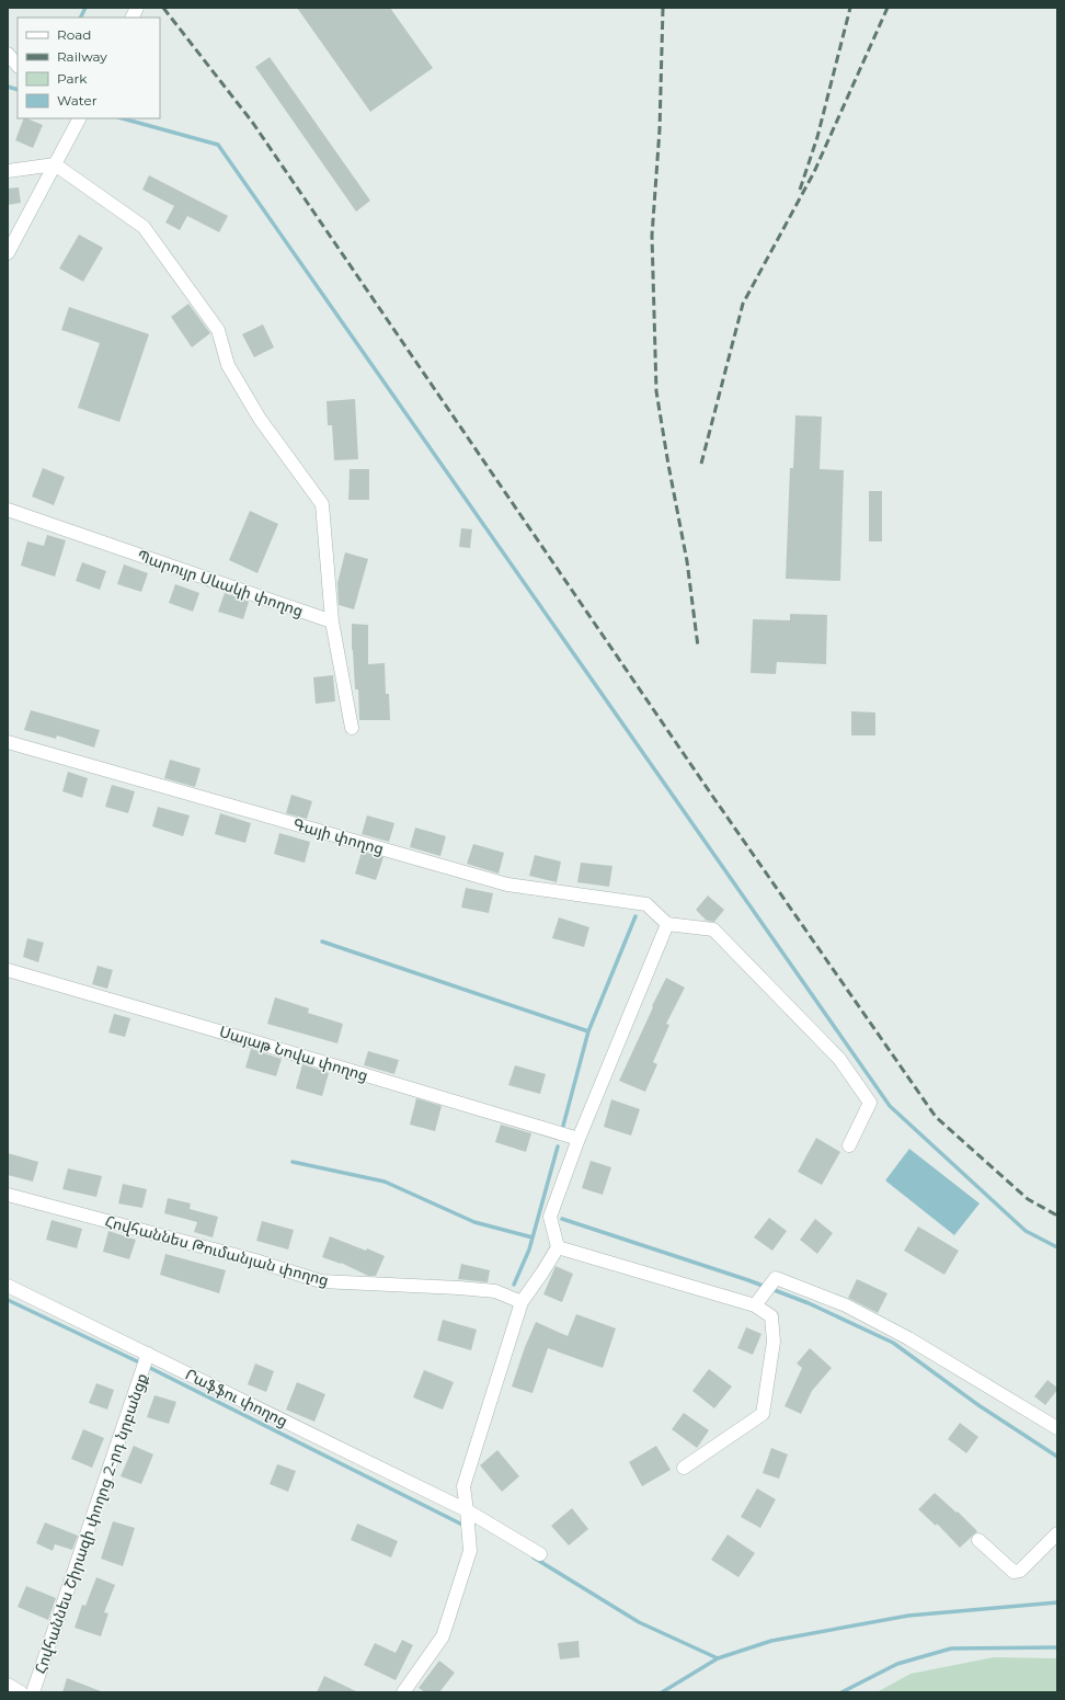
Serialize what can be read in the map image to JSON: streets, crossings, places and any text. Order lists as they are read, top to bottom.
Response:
{
  "streets": {
    "street": [
      "Պարույր Սևակի փողոց",
      "Գայի փողոց",
      "Սայաթ Նովա փողոց",
      "Հովհաննես Թումանյան փողոց",
      "Րաֆֆու փողոց",
      "Հովհաննես Շիրազի փողոց 2-րդ նրբանցք"
    ]
  },
  "crossings": [
    ["Րաֆֆու փողոց", "Հովհաննես Շիրազի փողոց 2-րդ նրբանցք"]
  ],
  "legend": [
    "Road",
    "Railway",
    "Park",
    "Water"
  ]
}
